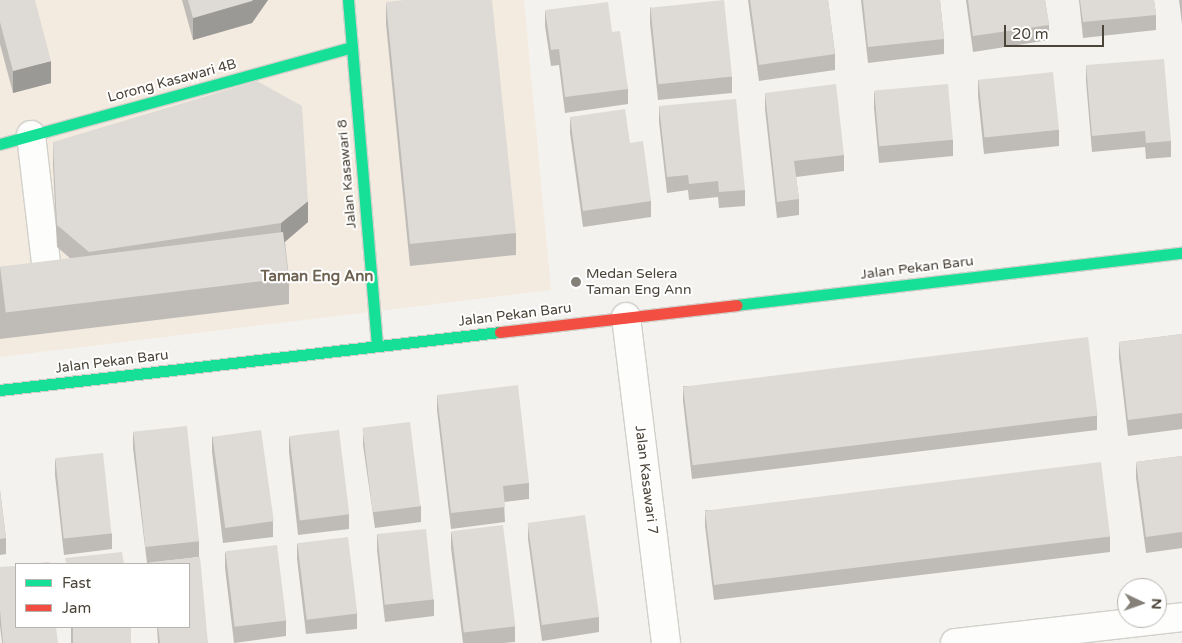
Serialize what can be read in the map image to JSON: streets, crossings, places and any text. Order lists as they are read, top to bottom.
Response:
{
  "streets": {
    "street": [
      "Lorong Kasawari 4B",
      "Jalan Kasawari 8",
      "Jalan Pekan Baru",
      "Jalan Kasawari 7"
    ]
  },
  "crossings": [
    ["Lorong Kasawari 4B", "Jalan Kasawari 8"],
    ["Jalan Kasawari 8", "Jalan Pekan Baru"],
    ["Jalan Pekan Baru", "Jalan Kasawari 7"]
  ],
  "districts": ["Taman Eng Ann"],
  "places": ["Medan Selera Taman Eng Ann"],
  "legend": ["Fast", "Jam"],
  "scale_bar": "20 m",
  "north": "right"
}
